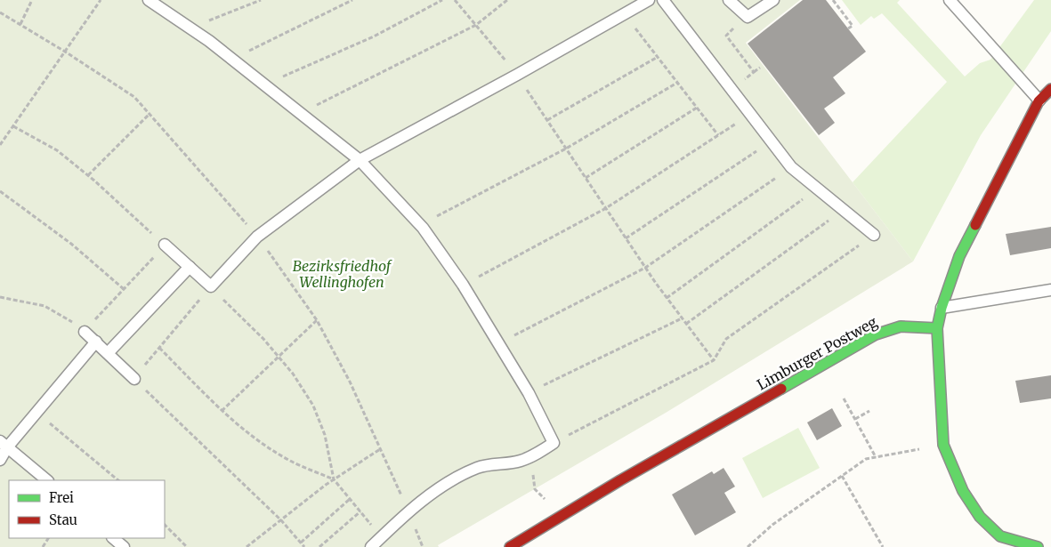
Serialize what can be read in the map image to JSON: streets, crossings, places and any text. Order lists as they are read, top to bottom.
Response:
{
  "streets": {
    "street": ["Limburger Postweg"]
  },
  "parks": ["Bezirksfriedhof Wellinghofen"],
  "legend": ["Frei", "Stau"]
}
